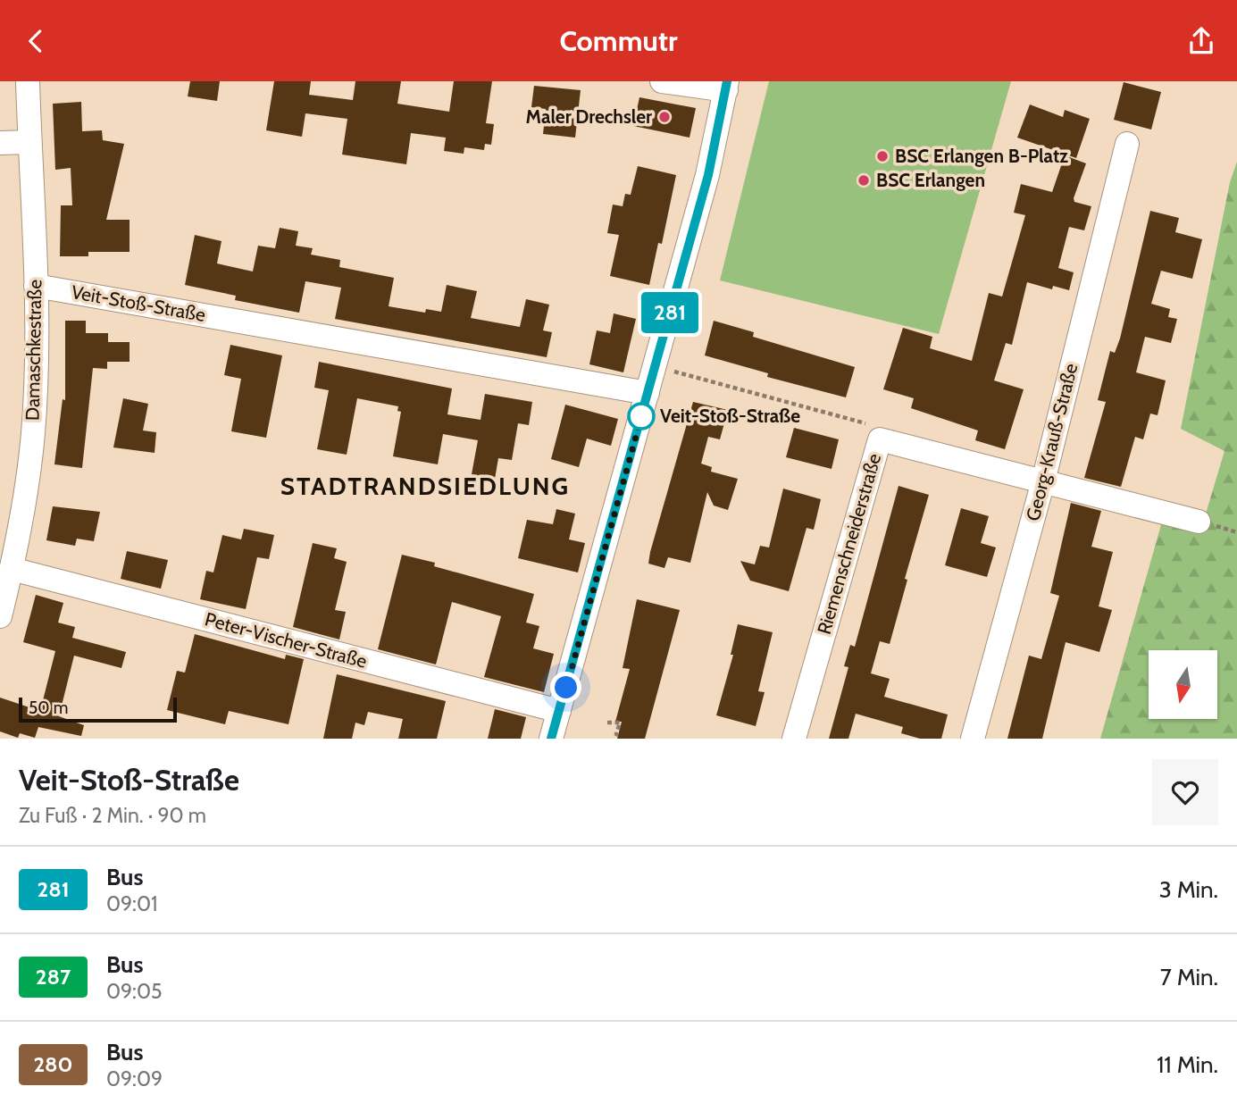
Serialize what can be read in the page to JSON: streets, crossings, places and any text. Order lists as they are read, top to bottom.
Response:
{
  "streets": {
    "street": [
      "Veit-Stoß-Straße",
      "Damaschkestraße",
      "Georg-Krauß-Straße",
      "Riemenschneiderstraße",
      "Peter-Vischer-Straße"
    ]
  },
  "crossings": [
    ["Veit-Stoß-Straße", "Damaschkestraße"],
    ["Damaschkestraße", "Peter-Vischer-Straße"],
    ["Georg-Krauß-Straße", "Riemenschneiderstraße"]
  ],
  "districts": ["STADTRANDSIEDLUNG"],
  "places": [
    "Maler Drechsler",
    "BSC Erlangen B-Platz",
    "BSC Erlangen",
    "Veit-Stoß-Straße"
  ],
  "lines": ["bus line 281"],
  "scale_bar": "50 m",
  "north": "bottom",
  "page": {
    "header": "Commutr",
    "on_map": "281",
    "scale": "50 m",
    "heading": ["Veit-Stoß-Straße", "Zu Fuß · 2 Min. · 90 m"],
    "list": [
      {
        "mark": "281",
        "name": "Bus",
        "note": "09:01",
        "value": "3 Min."
      },
      {
        "mark": "287",
        "name": "Bus",
        "note": "09:05",
        "value": "7 Min."
      },
      {
        "mark": "280",
        "name": "Bus",
        "note": "09:09",
        "value": "11 Min."
      }
    ]
  }
}
